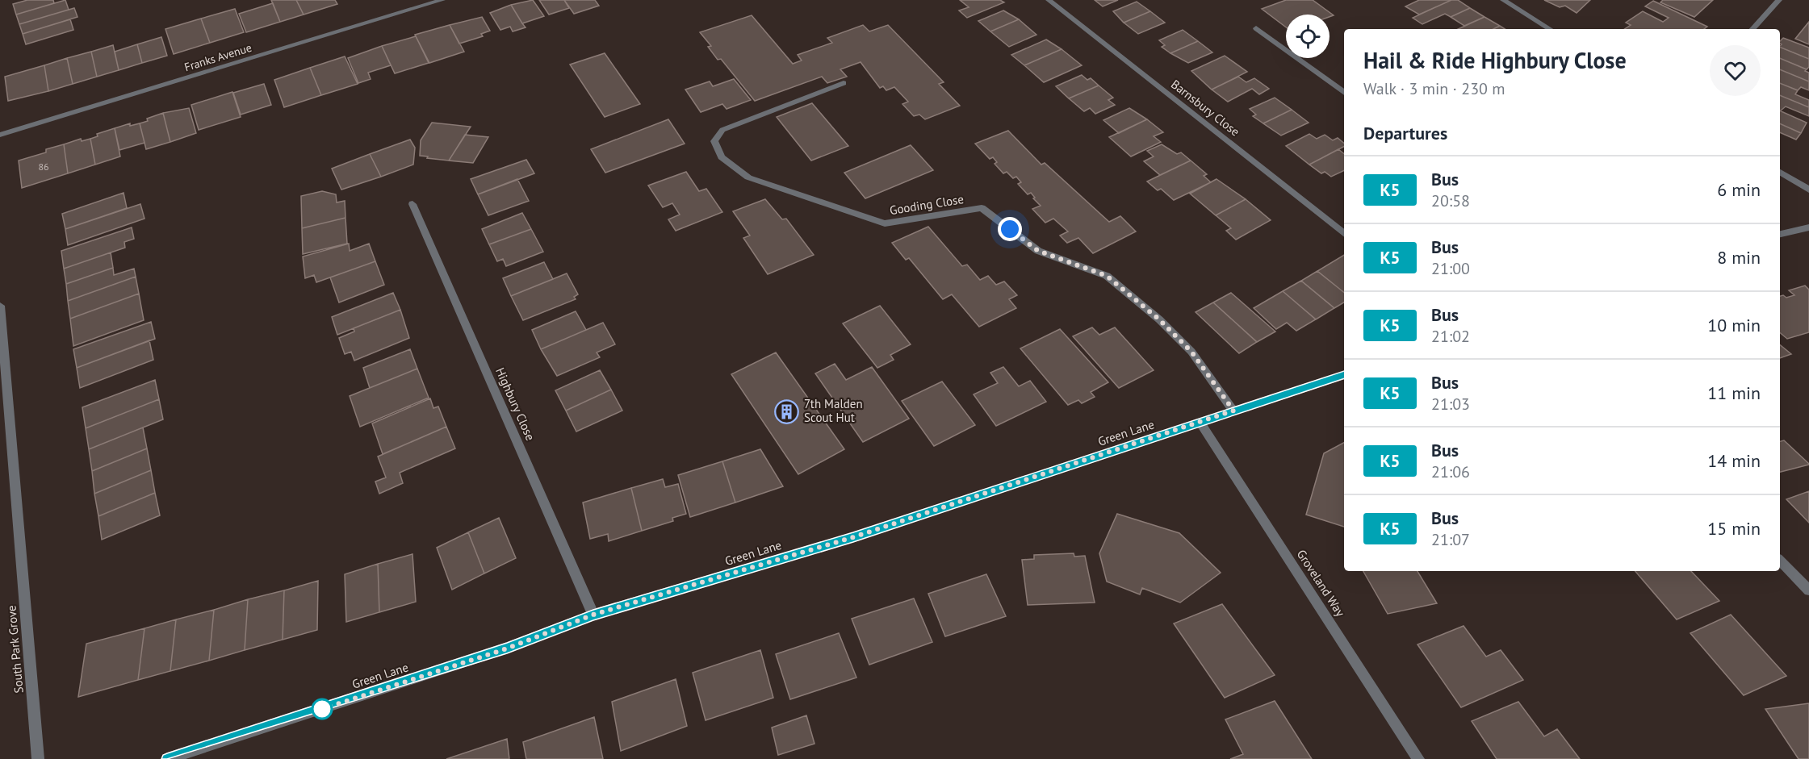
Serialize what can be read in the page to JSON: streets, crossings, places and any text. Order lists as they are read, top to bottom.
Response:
{
  "streets": {
    "street": [
      "Franks Avenue",
      "Barnsbury Close",
      "Gooding Close",
      "Highbury Close",
      "Green Lane",
      "Groveland Way",
      "South Park Grove"
    ]
  },
  "crossings": [
    ["Gooding Close", "Green Lane"],
    ["Highbury Close", "Green Lane"],
    ["Green Lane", "Groveland Way"]
  ],
  "places": {
    "building": ["7th Malden Scout Hut"]
  },
  "lines": ["bus line K5"],
  "house_numbers": ["86"],
  "page": {
    "heading": [
      ["Hail & Ride Highbury Close", "Walk · 3 min · 230 m"],
      "Departures"
    ],
    "list": [
      {
        "mark": "K5",
        "name": "Bus",
        "note": "20:58",
        "value": "6 min"
      },
      {
        "mark": "K5",
        "name": "Bus",
        "note": "21:00",
        "value": "8 min"
      },
      {
        "mark": "K5",
        "name": "Bus",
        "note": "21:02",
        "value": "10 min"
      },
      {
        "mark": "K5",
        "name": "Bus",
        "note": "21:03",
        "value": "11 min"
      },
      {
        "mark": "K5",
        "name": "Bus",
        "note": "21:06",
        "value": "14 min"
      },
      {
        "mark": "K5",
        "name": "Bus",
        "note": "21:07",
        "value": "15 min"
      }
    ]
  }
}
